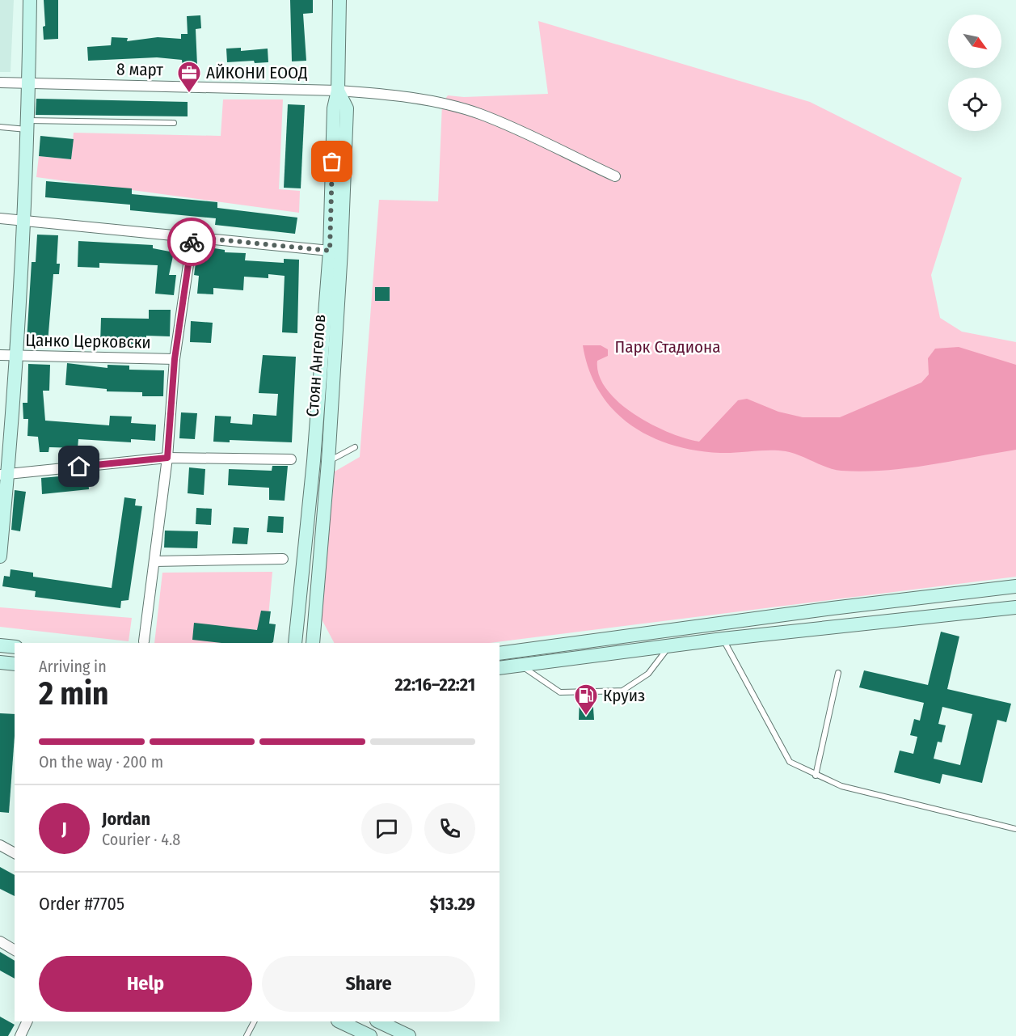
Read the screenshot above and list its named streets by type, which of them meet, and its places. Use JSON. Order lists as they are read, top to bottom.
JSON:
{
  "streets": {
    "main road": ["Стоян Ангелов"],
    "street": ["8 март", "Цанко Церковски"]
  },
  "crossings": [
    ["8 март", "Стоян Ангелов"]
  ],
  "parks": ["Парк Стадиона"],
  "places": {
    "office": ["АЙКОНИ ЕООД"],
    "fuel station": ["Круиз"]
  },
  "north": "bottom right",
  "page": {
    "heading": ["2 min", "Arriving in", "22:16–22:21"],
    "panel": [
      "Jordan",
      "Courier · 4.8",
      "Order #7705",
      "$13.29"
    ],
    "bar": "On the way · 200 m",
    "round": "J",
    "buttons": ["Help", "Share"]
  }
}
